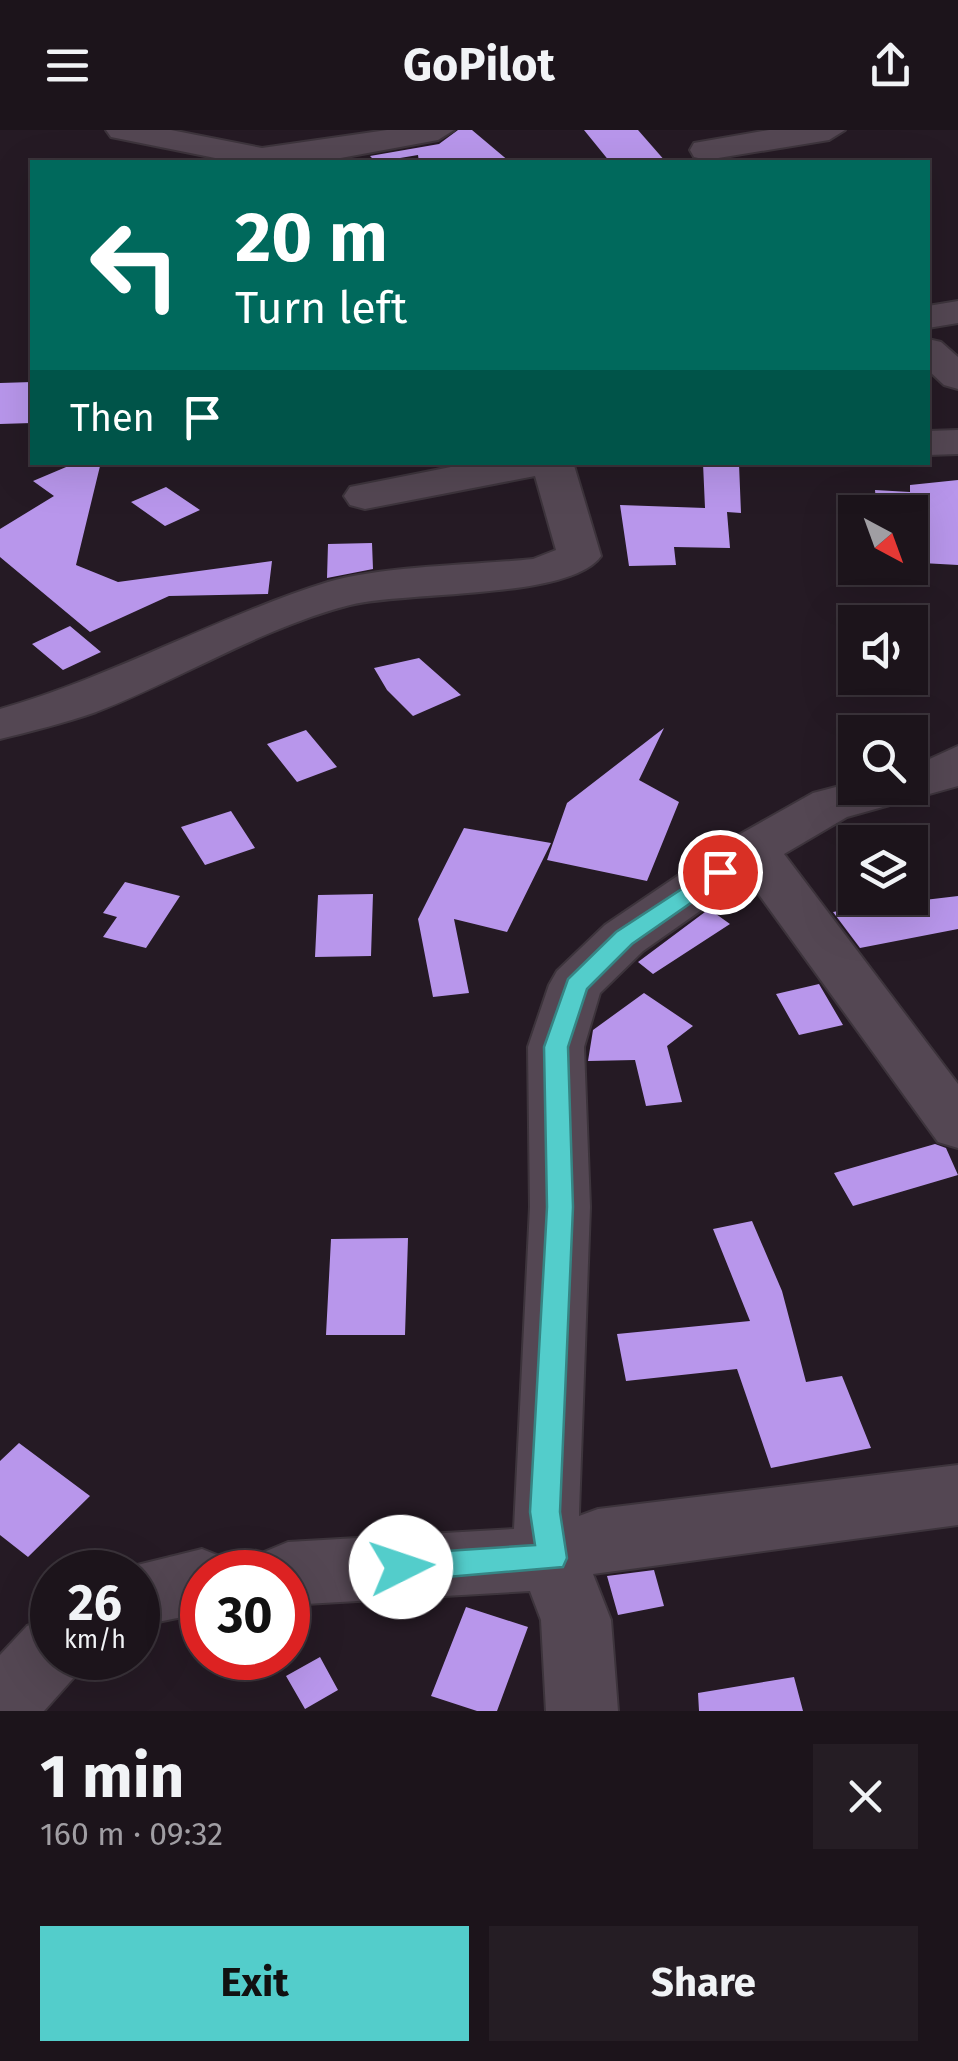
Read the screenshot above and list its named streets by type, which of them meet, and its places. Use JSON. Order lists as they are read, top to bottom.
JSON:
{
  "north": "bottom right",
  "page": {
    "header": "GoPilot",
    "turn": ["20 m", "Turn left"],
    "then": "Then",
    "speed": "26 km/h",
    "limit": "30",
    "heading": ["1 min", "160 m · 09:32"],
    "buttons": ["Exit", "Share"]
  }
}
